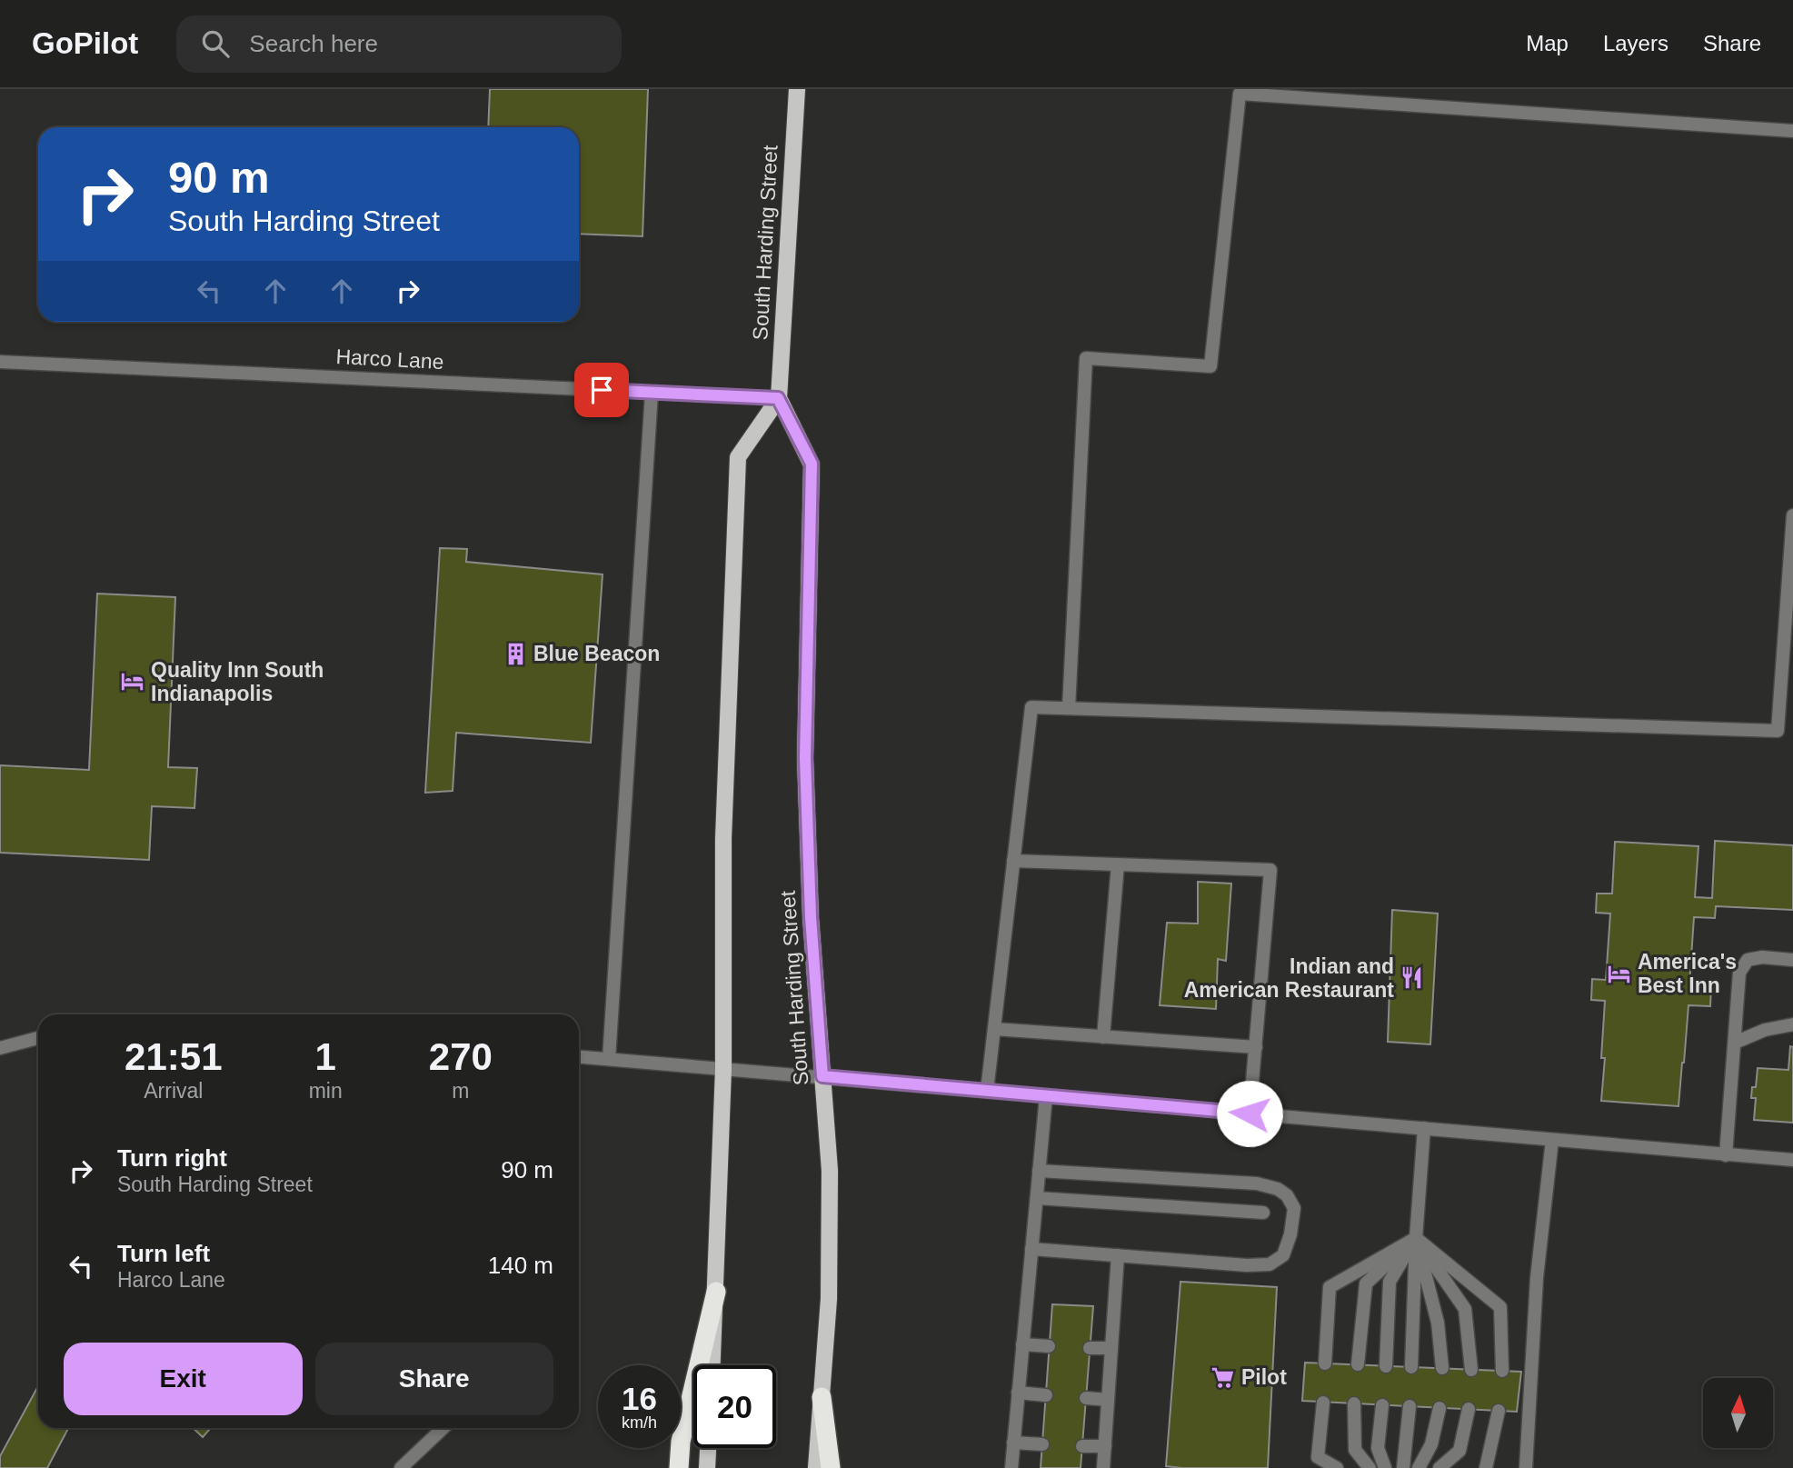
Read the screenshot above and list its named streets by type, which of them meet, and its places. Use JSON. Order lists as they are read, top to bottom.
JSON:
{
  "streets": {
    "main road": ["South Harding Street"],
    "street": ["Harco Lane"]
  },
  "crossings": [
    ["South Harding Street", "Harco Lane"]
  ],
  "places": {
    "building": ["Blue Beacon"],
    "hotel": ["Quality Inn South Indianapolis", "America's Best Inn"],
    "restaurant": ["Indian and American Restaurant"],
    "supermarket": ["Pilot"]
  },
  "north": "top",
  "page": {
    "header": "GoPilot",
    "search": "Search here",
    "nav": ["Map", "Layers", "Share"],
    "turn": ["90 m", "South Harding Street"],
    "eta": [
      "21:51",
      "Arrival",
      "1",
      "min",
      "270",
      "m"
    ],
    "list": [
      {
        "name": "Turn right",
        "note": "South Harding Street",
        "value": "90 m"
      },
      {
        "name": "Turn left",
        "note": "Harco Lane",
        "value": "140 m"
      }
    ],
    "buttons": ["Exit", "Share"],
    "speed": "16 km/h",
    "limit": "20"
  }
}
